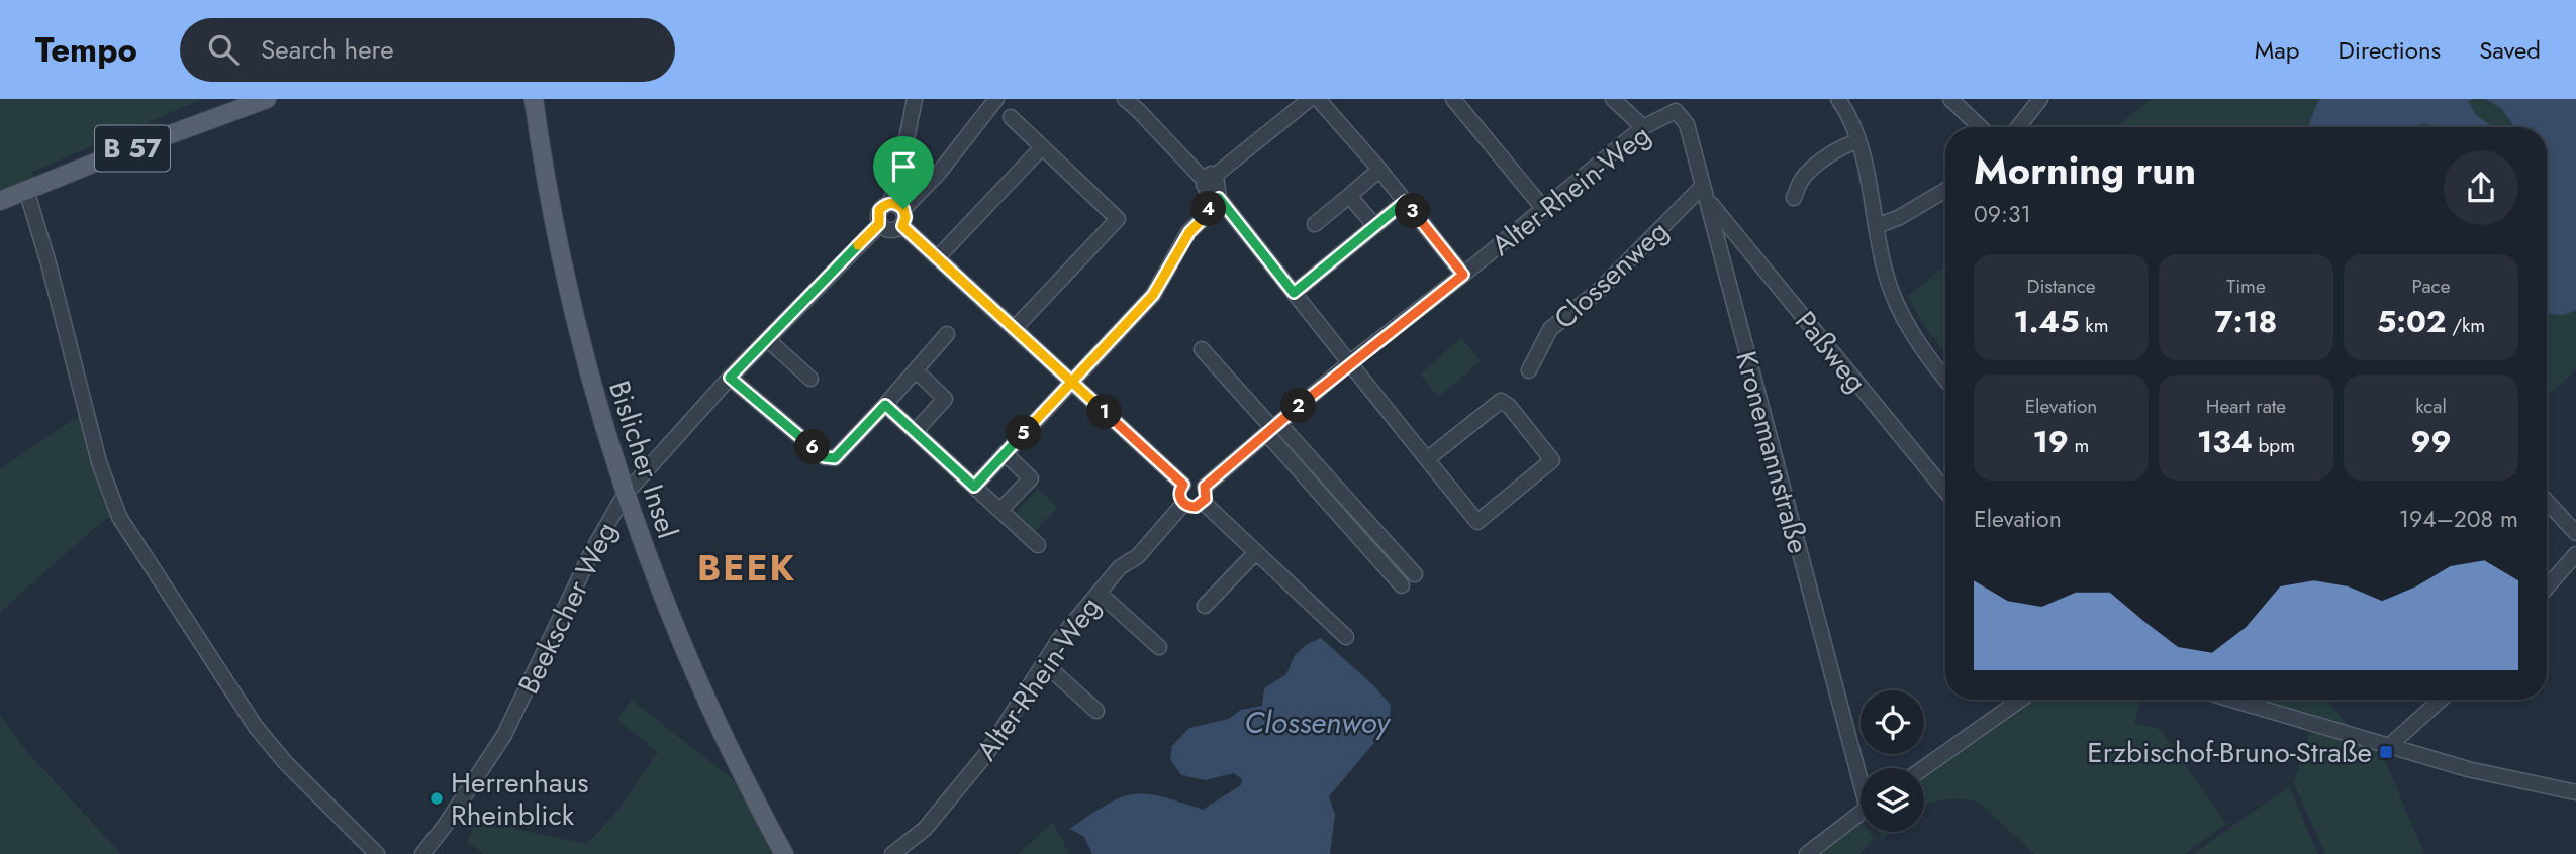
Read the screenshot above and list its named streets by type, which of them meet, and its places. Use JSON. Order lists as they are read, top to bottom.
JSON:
{
  "streets": {
    "main road": ["B 57", "Bislicher Insel"],
    "street": [
      "Alter-Rhein-Weg",
      "Clossenweg",
      "Paßweg",
      "Kronemannstraße",
      "Beekscher Weg"
    ]
  },
  "crossings": [
    ["Alter-Rhein-Weg", "Kronemannstraße"],
    ["Clossenweg", "Paßweg"],
    ["Clossenweg", "Kronemannstraße"],
    ["Paßweg", "Kronemannstraße"],
    ["Bislicher Insel", "Beekscher Weg"]
  ],
  "districts": ["BEEK"],
  "water": ["Clossenwoy"],
  "places": {
    "transit": ["Erzbischof-Bruno-Straße"],
    "other": ["Herrenhaus Rheinblick"]
  },
  "page": {
    "header": "Tempo",
    "search": "Search here",
    "nav": ["Map", "Directions", "Saved"],
    "heading": ["Morning run", "09:31"],
    "pins": [
      "4",
      "3",
      "2",
      "1",
      "5",
      "6"
    ],
    "stats": [
      ["Distance", "1.45 km"],
      ["Time", "7:18"],
      ["Pace", "5:02 /km"],
      ["Elevation", "19 m"],
      ["Heart rate", "134 bpm"],
      ["kcal", "99"]
    ],
    "chart": ["Elevation", "194–208 m"]
  }
}
